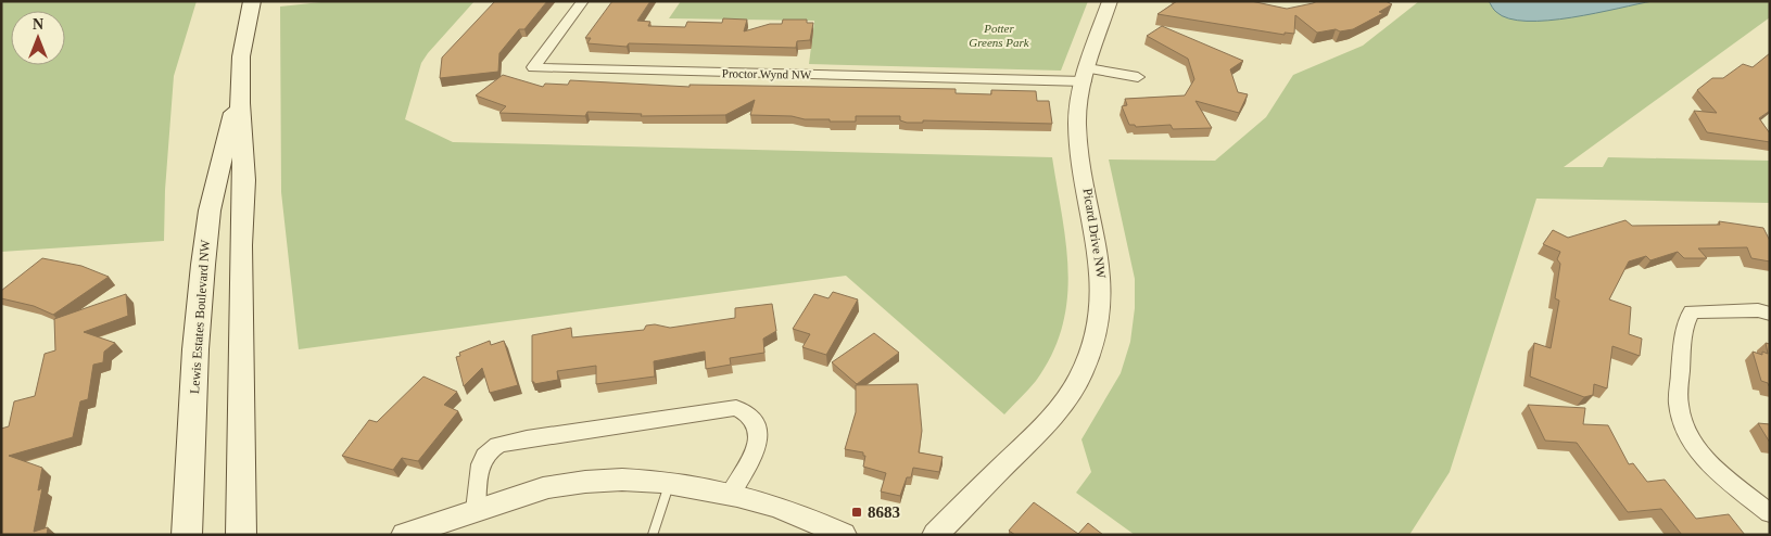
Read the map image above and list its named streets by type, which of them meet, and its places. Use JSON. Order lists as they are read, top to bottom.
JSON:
{
  "streets": {
    "main road": ["Lewis Estates Boulevard NW"],
    "street": ["Proctor Wynd NW", "Picard Drive NW"]
  },
  "crossings": [
    ["Proctor Wynd NW", "Picard Drive NW"]
  ],
  "parks": ["Potter Greens Park"],
  "places": {
    "transit": ["8683"]
  },
  "north": "top"
}
